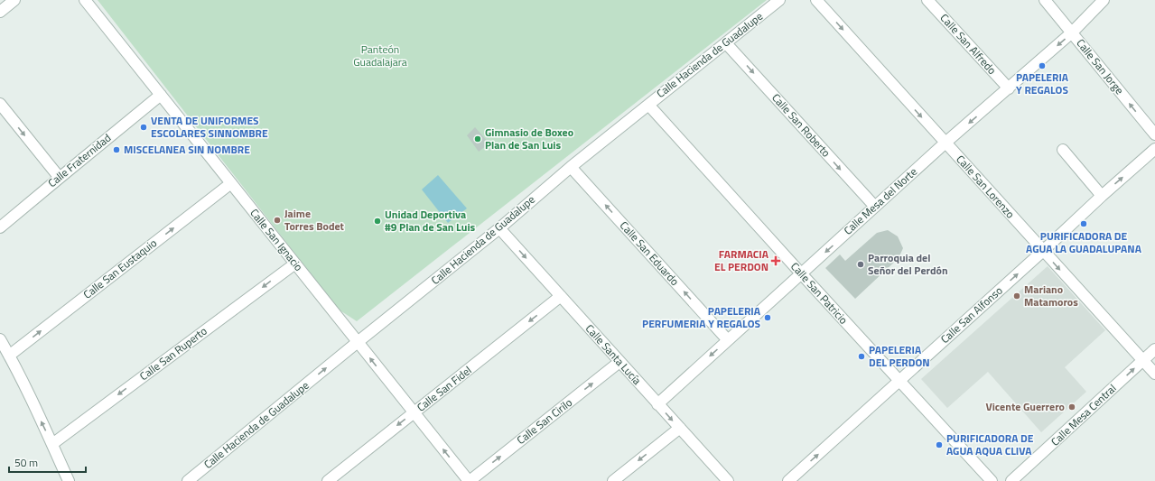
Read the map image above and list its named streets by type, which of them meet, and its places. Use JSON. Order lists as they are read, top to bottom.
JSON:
{
  "streets": {
    "street": [
      "Calle San Alfredo",
      "Calle Hacienda de Guadalupe",
      "Calle San Jorge",
      "Calle San Roberto",
      "Calle Fraternidad",
      "Calle San Lorenzo",
      "Calle Mesa del Norte",
      "Calle San Ignacio",
      "Calle San Eduardo",
      "Calle San Eustaquio",
      "Calle San Patricio",
      "Calle San Alfonso",
      "Calle San Ruperto",
      "Calle Santa Lucía",
      "Calle San Fidel",
      "Calle Mesa Central",
      "Calle San Cirilo"
    ]
  },
  "crossings": [
    ["Calle San Alfredo", "Calle Mesa del Norte"],
    ["Calle Hacienda de Guadalupe", "Calle San Roberto"],
    ["Calle Hacienda de Guadalupe", "Calle San Ignacio"],
    ["Calle Hacienda de Guadalupe", "Calle San Eduardo"],
    ["Calle Hacienda de Guadalupe", "Calle San Patricio"],
    ["Calle Hacienda de Guadalupe", "Calle Santa Lucía"],
    ["Calle San Jorge", "Calle Mesa del Norte"],
    ["Calle San Roberto", "Calle Mesa del Norte"],
    ["Calle Fraternidad", "Calle San Ignacio"],
    ["Calle San Lorenzo", "Calle Mesa del Norte"],
    ["Calle San Lorenzo", "Calle San Alfonso"],
    ["Calle San Lorenzo", "Calle Mesa Central"],
    ["Calle Mesa del Norte", "Calle San Eduardo"],
    ["Calle Mesa del Norte", "Calle San Patricio"],
    ["Calle Mesa del Norte", "Calle Santa Lucía"],
    ["Calle San Ignacio", "Calle San Eustaquio"],
    ["Calle San Ignacio", "Calle San Ruperto"],
    ["Calle San Ignacio", "Calle San Fidel"],
    ["Calle San Ignacio", "Calle San Cirilo"],
    ["Calle San Patricio", "Calle San Alfonso"],
    ["Calle Santa Lucía", "Calle San Fidel"],
    ["Calle Santa Lucía", "Calle San Cirilo"]
  ],
  "one_way": [
    "Calle San Roberto",
    "Calle San Lorenzo",
    "Calle Mesa del Norte",
    "Calle San Eduardo",
    "Calle San Eustaquio",
    "Calle San Alfonso",
    "Calle San Ruperto",
    "Calle Santa Lucía",
    "Calle San Fidel",
    "Calle Mesa Central"
  ],
  "parks": ["Panteón Guadalajara"],
  "places": {
    "other": [
      "PAPELERIA Y REGALOS",
      "VENTA DE UNIFORMES ESCOLARES SINNOMBRE",
      "Gimnasio de Boxeo Plan de San Luis",
      "MISCELANEA SIN NOMBRE",
      "Jaime Torres Bodet",
      "Unidad Deportiva #9 Plan de San Luis",
      "PURIFICADORA DE AGUA LA GUADALUPANA",
      "Parroquia del Señor del Perdón",
      "Mariano Matamoros",
      "PAPELERIA PERFUMERIA Y REGALOS",
      "PAPELERIA DEL PERDON",
      "Vicente Guerrero",
      "PURIFICADORA DE AGUA AQUA CLIVA"
    ],
    "health": ["FARMACIA EL PERDON"]
  },
  "scale_bar": "50 m"
}
